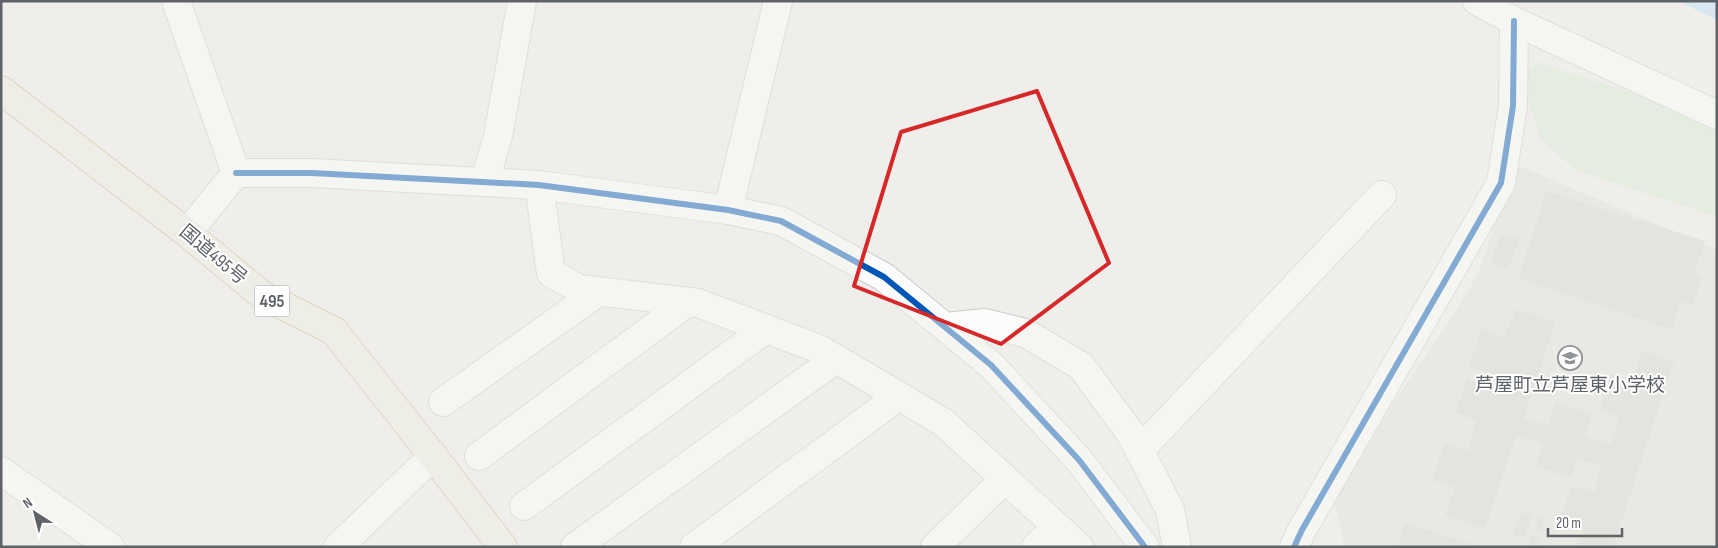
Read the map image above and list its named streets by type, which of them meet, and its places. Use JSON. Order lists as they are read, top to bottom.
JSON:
{
  "streets": {
    "highway": ["国道495号", "495"]
  },
  "places": {
    "school or university": ["芦屋町立芦屋東小学校"]
  },
  "scale_bar": "20 m",
  "north": "top left"
}
